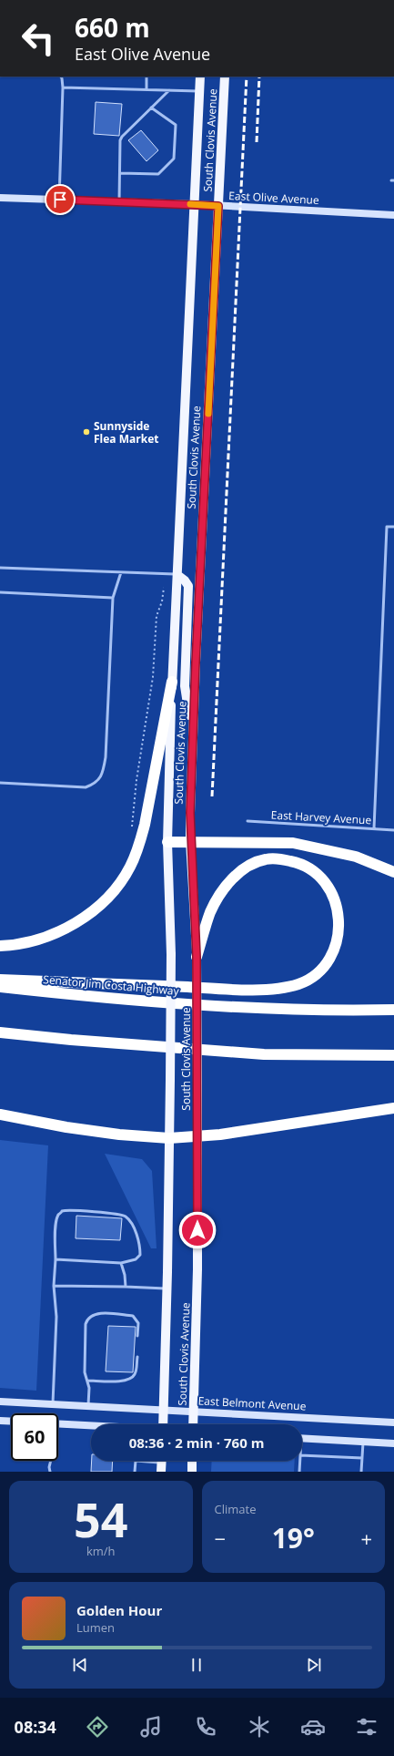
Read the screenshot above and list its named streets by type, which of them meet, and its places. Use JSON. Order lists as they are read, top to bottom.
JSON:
{
  "streets": {
    "highway": ["Senator Jim Costa Highway"],
    "main road": ["South Clovis Avenue", "East Olive Avenue", "East Belmont Avenue"],
    "lane": ["East Harvey Avenue"]
  },
  "crossings": [
    ["South Clovis Avenue", "East Olive Avenue"],
    ["South Clovis Avenue", "East Belmont Avenue"]
  ],
  "places": ["Sunnyside Flea Market"],
  "page": {
    "turn": ["660 m", "East Olive Avenue"],
    "limit": "60",
    "trip": "08:36 · 2 min · 760 m",
    "tile": [
      ["54", "km/h"],
      "Climate"
    ],
    "heat": ["−", "19°", "+"],
    "song": ["Golden Hour", "Lumen"],
    "tabs": "08:34"
  }
}
